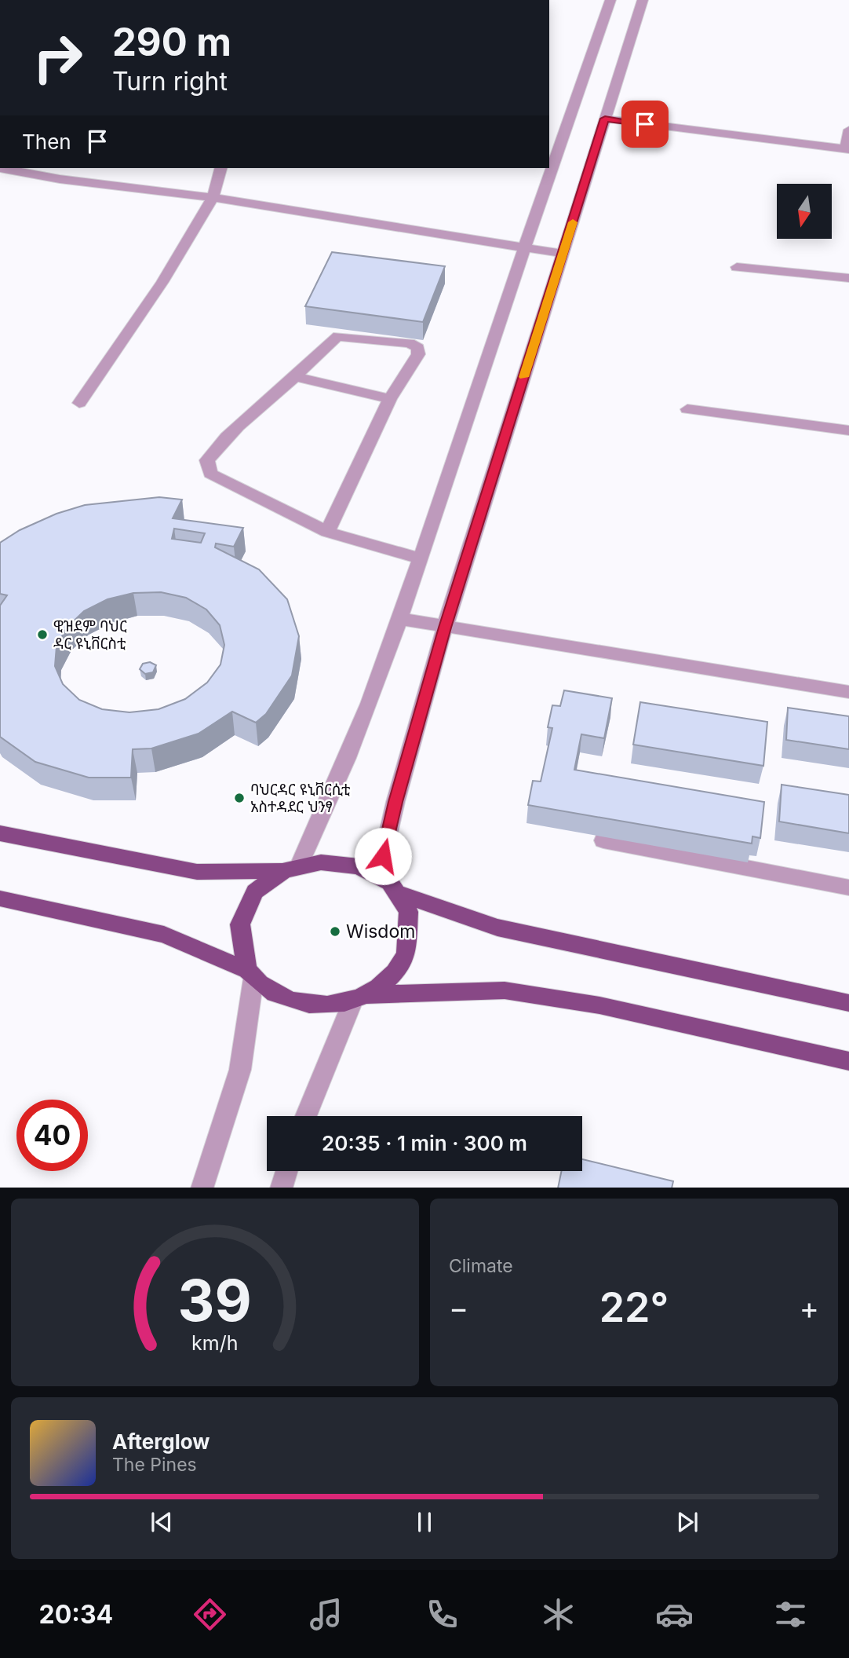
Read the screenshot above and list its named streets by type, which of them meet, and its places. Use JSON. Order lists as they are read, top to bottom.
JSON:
{
  "places": ["ዊዝደም ባህር ዳር ዩኒቨርስቲ", "ባህርዳር ዩኒቨርሲቲ አስተዳደር ህንፃ", "Wisdom"],
  "north": "bottom",
  "page": {
    "turn": ["290 m", "Turn right"],
    "then": "Then",
    "limit": "40",
    "trip": "20:35 · 1 min · 300 m",
    "tile": "Climate",
    "heat": ["−", "22°", "+"],
    "song": ["Afterglow", "The Pines"],
    "tabs": "20:34",
    "gauge": ["39", "km/h"]
  }
}
